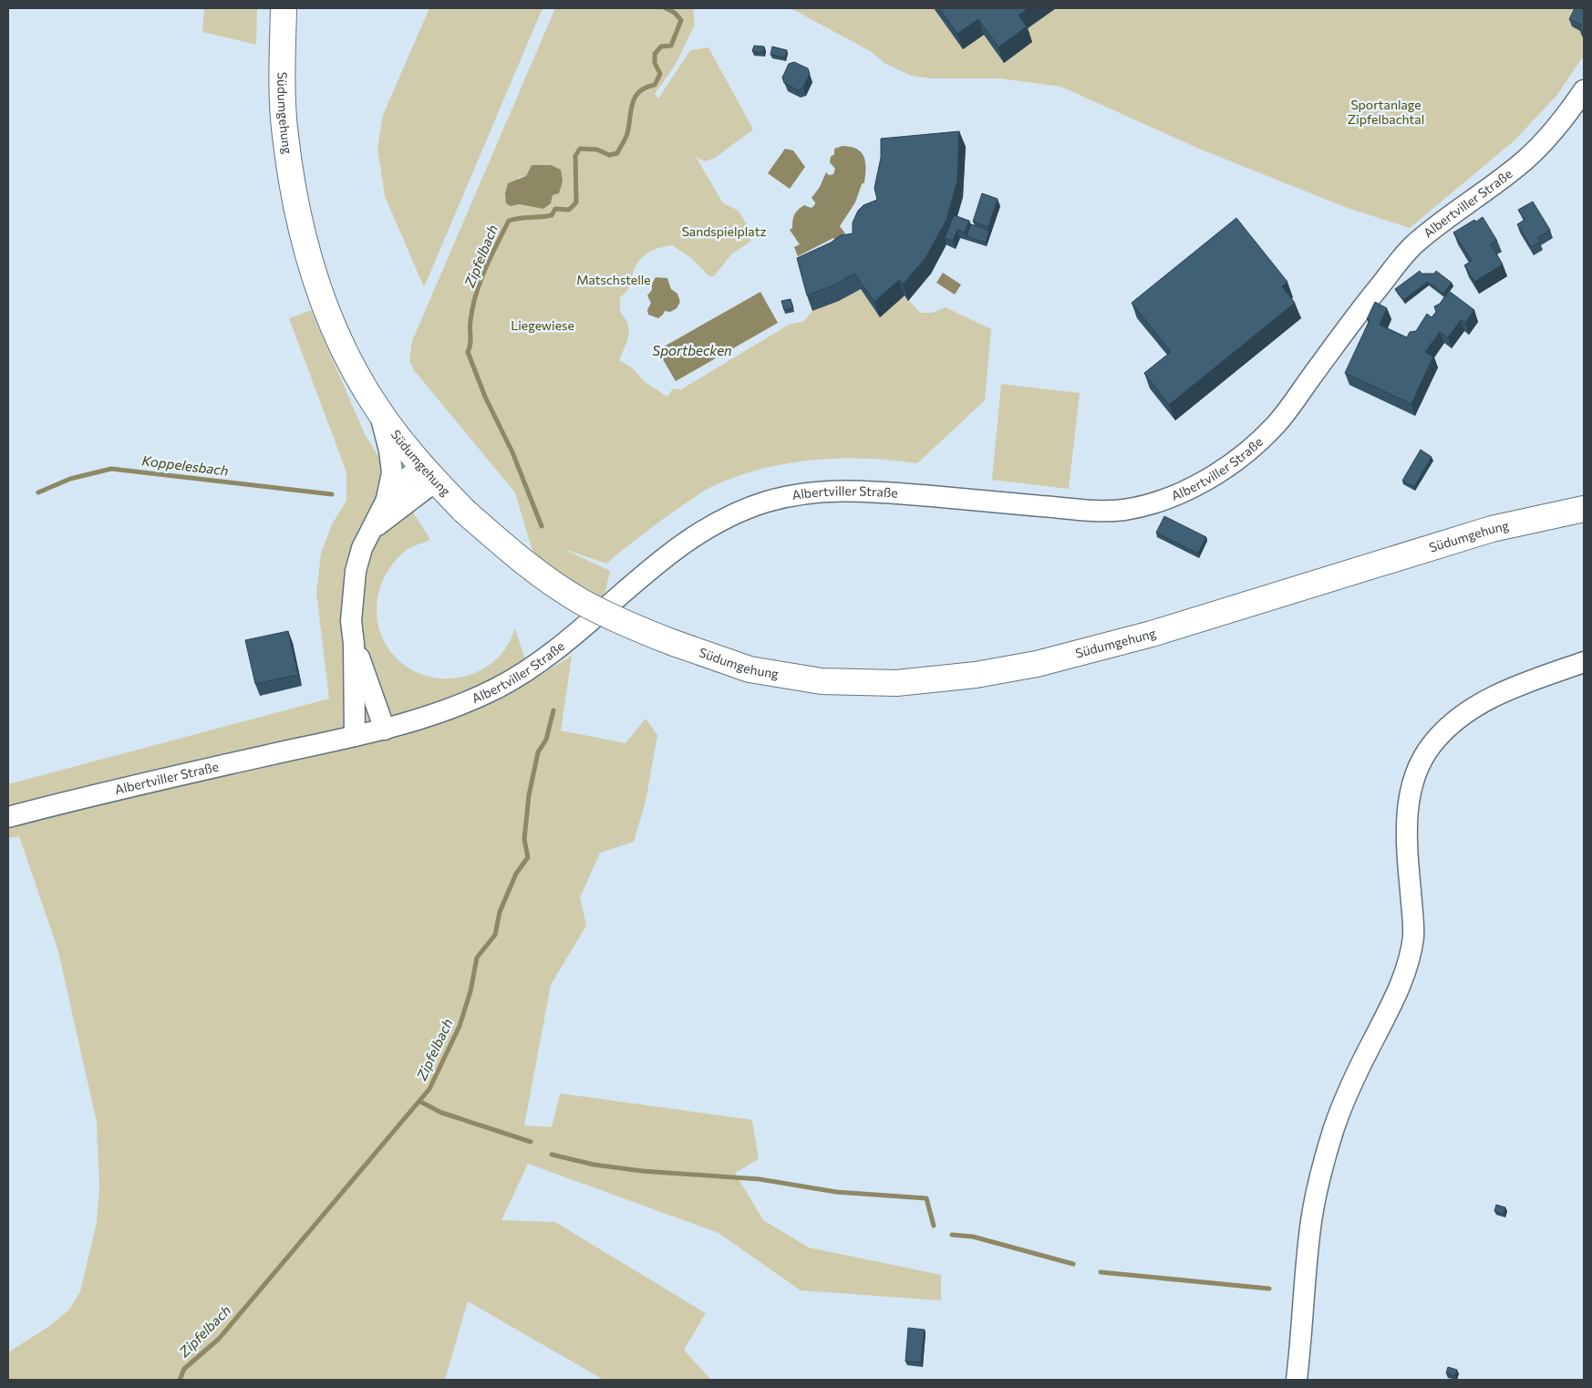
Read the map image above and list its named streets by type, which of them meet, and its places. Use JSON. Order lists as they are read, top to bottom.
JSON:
{
  "streets": {
    "main road": ["Südumgehung"],
    "street": ["Albertviller Straße"]
  },
  "water": ["Zipfelbach", "Sportbecken", "Koppelesbach"],
  "parks": [
    "Sportanlage Zipfelbachtal",
    "Sandspielplatz",
    "Matschstelle",
    "Liegewiese"
  ]
}
